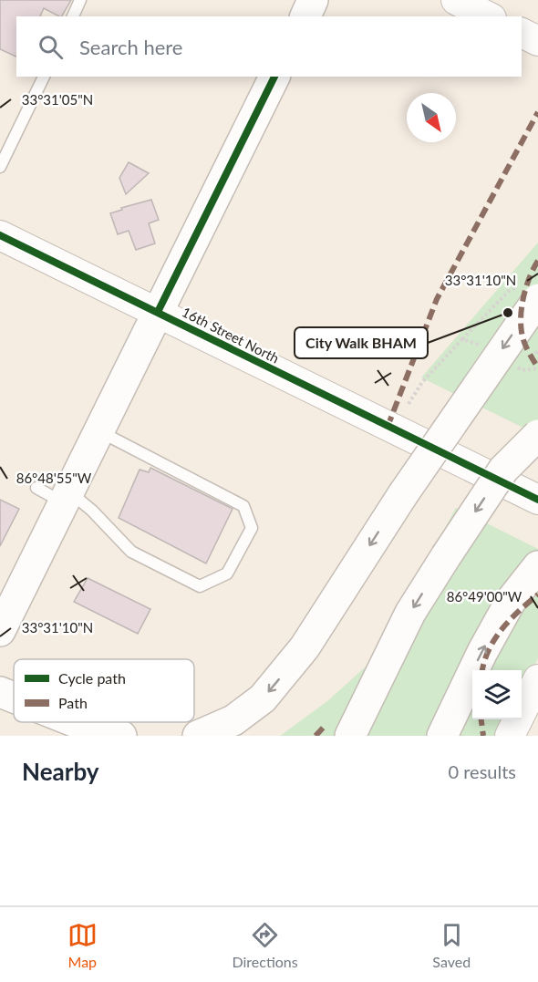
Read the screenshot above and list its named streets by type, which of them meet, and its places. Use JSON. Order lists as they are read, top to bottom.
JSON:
{
  "streets": {
    "street": ["16th Street North"]
  },
  "places": ["City Walk BHAM"],
  "legend": ["Cycle path", "Path"],
  "north": "bottom right",
  "page": {
    "search": "Search here",
    "heading": ["Nearby", "0 results"],
    "nav": ["Map", "Directions", "Saved"]
  },
  "coordinates": [
    "33°31'05\"N",
    "33°31'10\"N",
    "86°48'55\"W",
    "86°49'00\"W"
  ]
}
